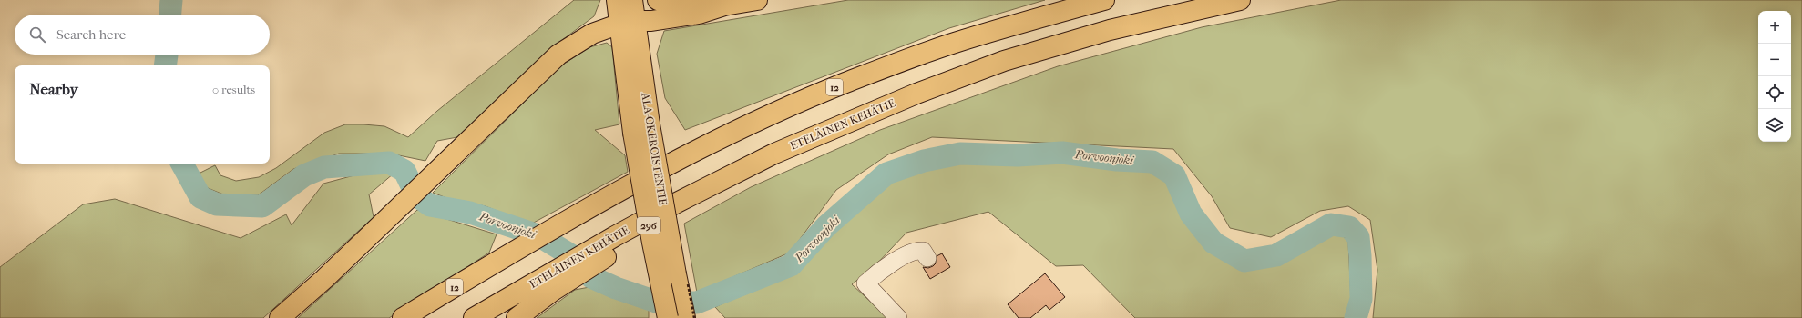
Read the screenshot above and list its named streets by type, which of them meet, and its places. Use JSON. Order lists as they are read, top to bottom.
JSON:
{
  "streets": {
    "main road": [
      "12",
      "ETELÄINEN KEHÄTIE",
      "ALA-OKEROISTENTIE",
      "296"
    ]
  },
  "water": ["Porvoonjoki"],
  "page": {
    "map_buttons": ["+", "−"],
    "search": "Search here",
    "heading": ["Nearby", "0 results"]
  }
}
